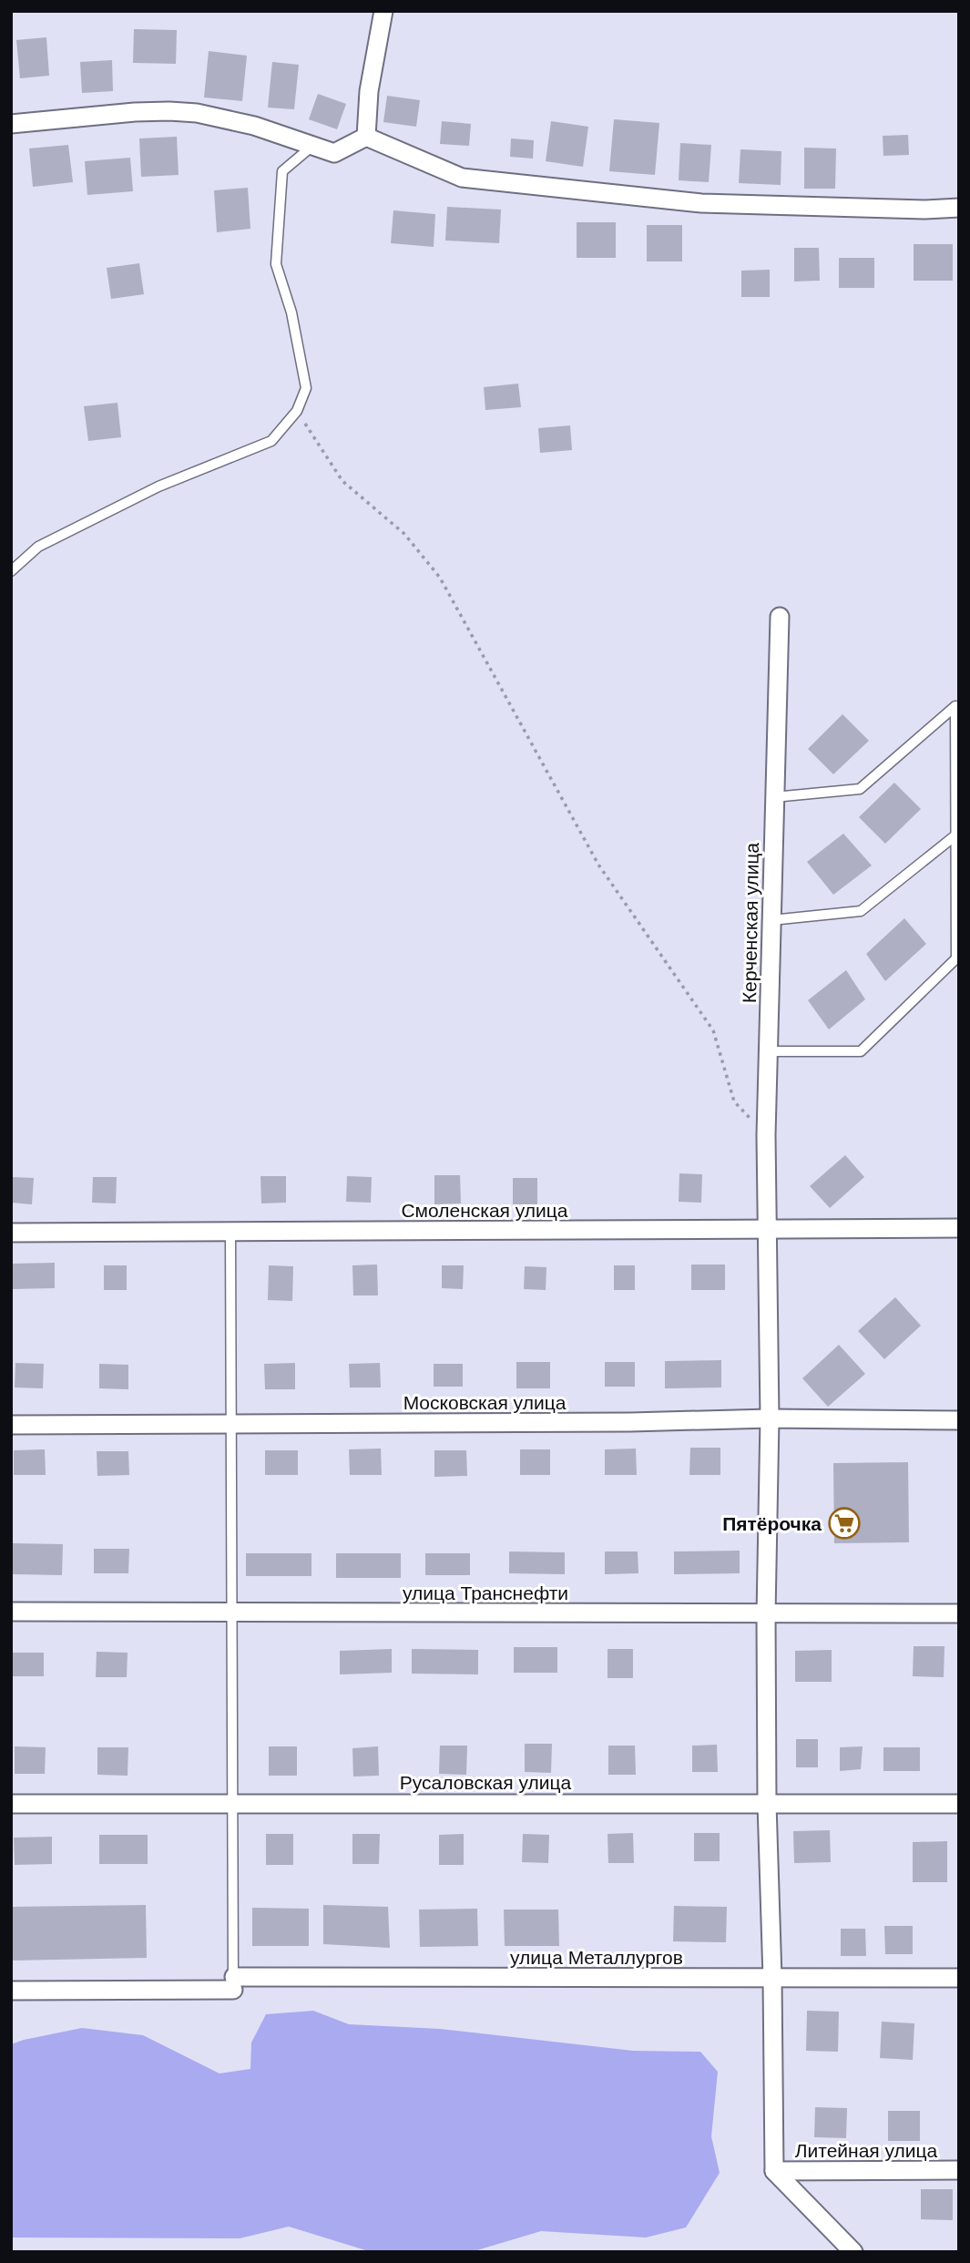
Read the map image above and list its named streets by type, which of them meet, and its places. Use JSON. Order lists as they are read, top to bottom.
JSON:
{
  "streets": {
    "street": [
      "Керченская улица",
      "Смоленская улица",
      "Московская улица",
      "улица Транснефти",
      "Русаловская улица",
      "улица Металлургов",
      "Литейная улица"
    ]
  },
  "crossings": [
    ["Керченская улица", "Смоленская улица"],
    ["Керченская улица", "Московская улица"],
    ["Керченская улица", "улица Транснефти"],
    ["Керченская улица", "Русаловская улица"],
    ["Керченская улица", "улица Металлургов"],
    ["Керченская улица", "Литейная улица"]
  ],
  "places": {
    "supermarket": ["Пятёрочка"]
  }
}
